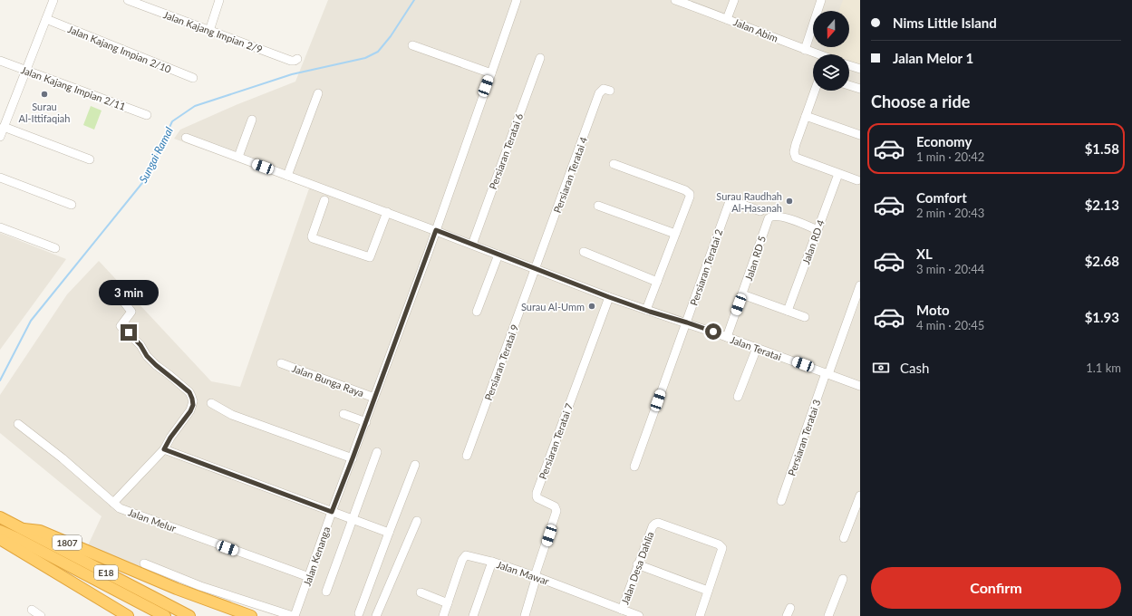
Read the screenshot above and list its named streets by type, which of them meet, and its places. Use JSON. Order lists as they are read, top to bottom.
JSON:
{
  "streets": {
    "highway": ["1807", "E18"],
    "street": [
      "Jalan Abim",
      "Jalan Kajang Impian 2/9",
      "Jalan Kajang Impian 2/10",
      "Jalan Kajang Impian 2/11",
      "Persiaran Teratai 6",
      "Persiaran Teratai 4",
      "Jalan RD 4",
      "Jalan RD 5",
      "Persiaran Teratai 2",
      "Jalan Teratai",
      "Persiaran Teratai 9",
      "Jalan Bunga Raya",
      "Persiaran Teratai 3",
      "Persiaran Teratai 7",
      "Jalan Melur",
      "Jalan Kenanga",
      "Jalan Desa Dahlia",
      "Jalan Mawar"
    ]
  },
  "crossings": [
    ["Persiaran Teratai 6", "Jalan Teratai"],
    ["Persiaran Teratai 4", "Jalan Teratai"],
    ["Persiaran Teratai 4", "Persiaran Teratai 9"],
    ["Jalan RD 4", "Jalan RD 5"],
    ["Jalan RD 5", "Jalan Teratai"],
    ["Persiaran Teratai 2", "Jalan Teratai"],
    ["Jalan Teratai", "Persiaran Teratai 9"],
    ["Jalan Teratai", "Persiaran Teratai 3"],
    ["Jalan Teratai", "Persiaran Teratai 7"],
    ["Jalan Teratai", "Jalan Kenanga"],
    ["Jalan Bunga Raya", "Jalan Kenanga"],
    ["Persiaran Teratai 7", "Jalan Mawar"],
    ["Jalan Melur", "Jalan Kenanga"],
    ["1807", "E18"],
    ["Jalan Desa Dahlia", "Jalan Mawar"]
  ],
  "water": ["Sungai Ramal"],
  "places": ["Surau Al-Ittifaqiah", "Surau Raudhah Al-Hasanah", "Surau Al-Umm"],
  "north": "bottom",
  "page": {
    "banner": ["Nims Little Island", "Jalan Melor 1"],
    "heading": "Choose a ride",
    "list": [
      {
        "name": "Economy",
        "note": "1 min · 20:42",
        "value": "$1.58"
      },
      {
        "name": "Comfort",
        "note": "2 min · 20:43",
        "value": "$2.13"
      },
      {
        "name": "XL",
        "note": "3 min · 20:44",
        "value": "$2.68"
      },
      {
        "name": "Moto",
        "note": "4 min · 20:45",
        "value": "$1.93"
      }
    ],
    "bubble": "3 min",
    "pay": ["Cash", "1.1 km"],
    "buttons": "Confirm"
  }
}
